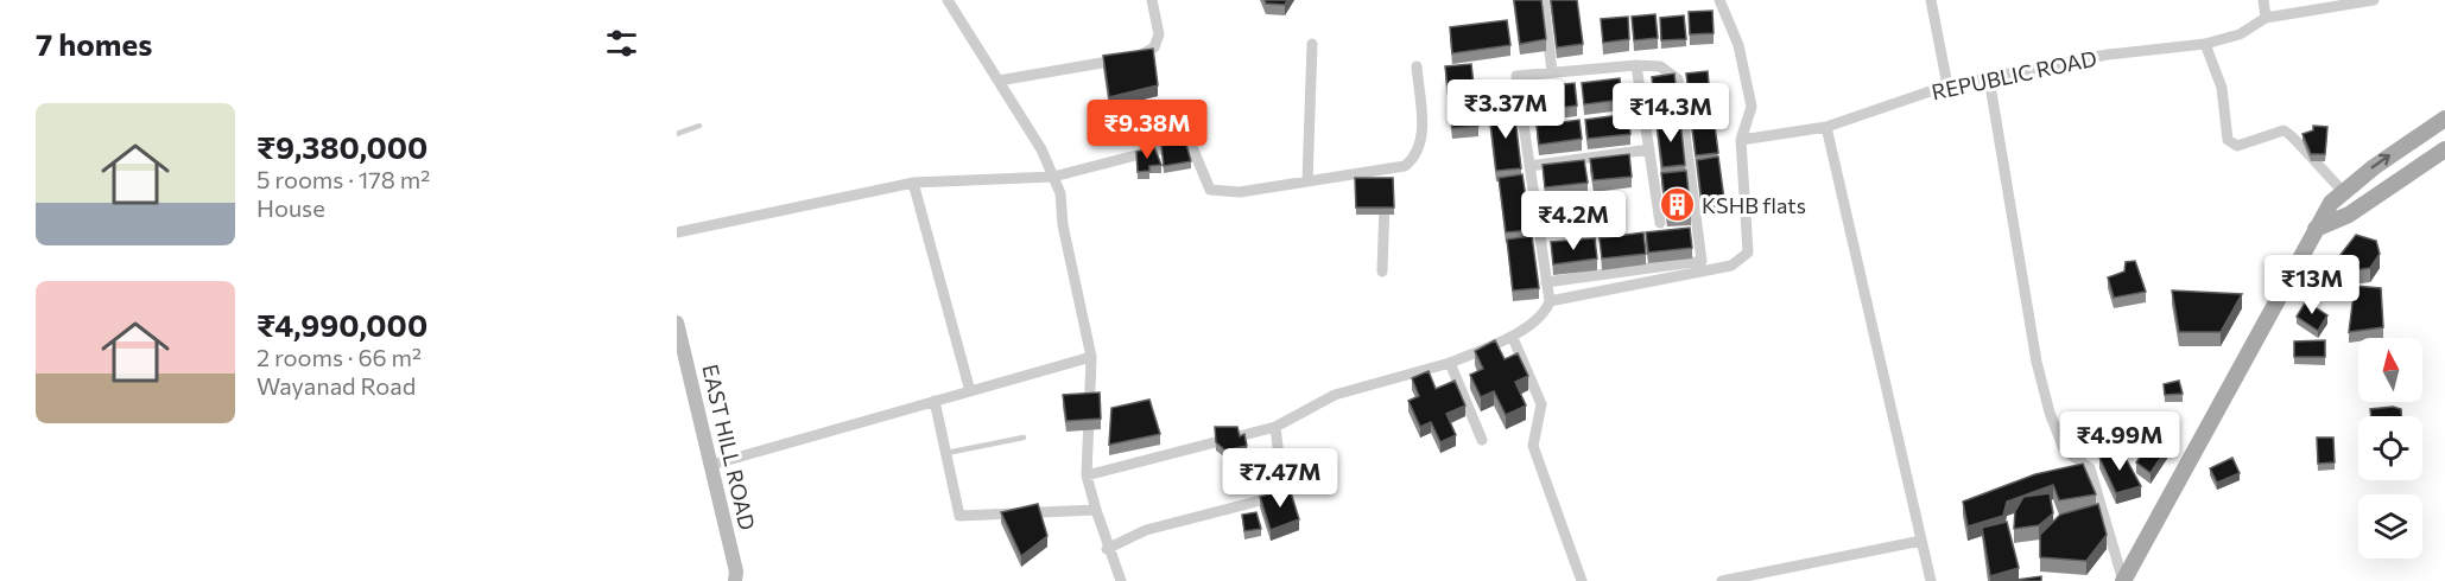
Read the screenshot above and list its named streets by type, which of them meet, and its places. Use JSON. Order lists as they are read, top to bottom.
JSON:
{
  "streets": {
    "street": ["REPUBLIC ROAD", "EAST HILL ROAD"]
  },
  "places": {
    "building": ["KSHB flats"]
  },
  "north": "top",
  "page": {
    "heading": "7 homes",
    "price": [
      "₹3.37M",
      "₹14.3M",
      "₹9.38M",
      "₹4.2M",
      "₹13M",
      "₹4.99M",
      "₹7.47M"
    ],
    "list": [
      {
        "name": "₹9,380,000",
        "note": "5 rooms · 178 m² · House"
      },
      {
        "name": "₹4,990,000",
        "note": "2 rooms · 66 m² · Wayanad Road"
      }
    ]
  }
}
